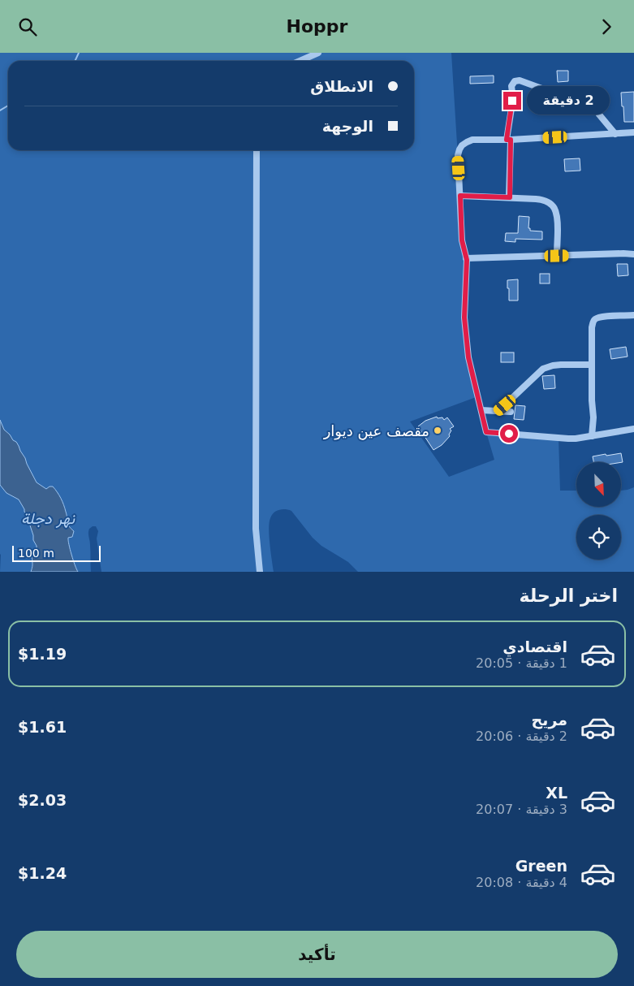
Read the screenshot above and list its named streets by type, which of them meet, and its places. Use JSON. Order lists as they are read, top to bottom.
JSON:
{
  "water": ["نهر دجلة"],
  "places": ["مقصف عين ديوار"],
  "scale_bar": "100 m",
  "north": "bottom right",
  "page": {
    "header": "Hoppr",
    "banner": ["الانطلاق", "الوجهة"],
    "bubble": "2 دقيقة",
    "scale": "100 m",
    "heading": "اختر الرحلة",
    "list": [
      {
        "name": "اقتصادي",
        "note": "1 دقيقة · 20:05",
        "value": "$1.19"
      },
      {
        "name": "مريح",
        "note": "2 دقيقة · 20:06",
        "value": "$1.61"
      },
      {
        "name": "XL",
        "note": "3 دقيقة · 20:07",
        "value": "$2.03"
      },
      {
        "name": "Green",
        "note": "4 دقيقة · 20:08",
        "value": "$1.24"
      }
    ],
    "buttons": "تأكيد"
  }
}
